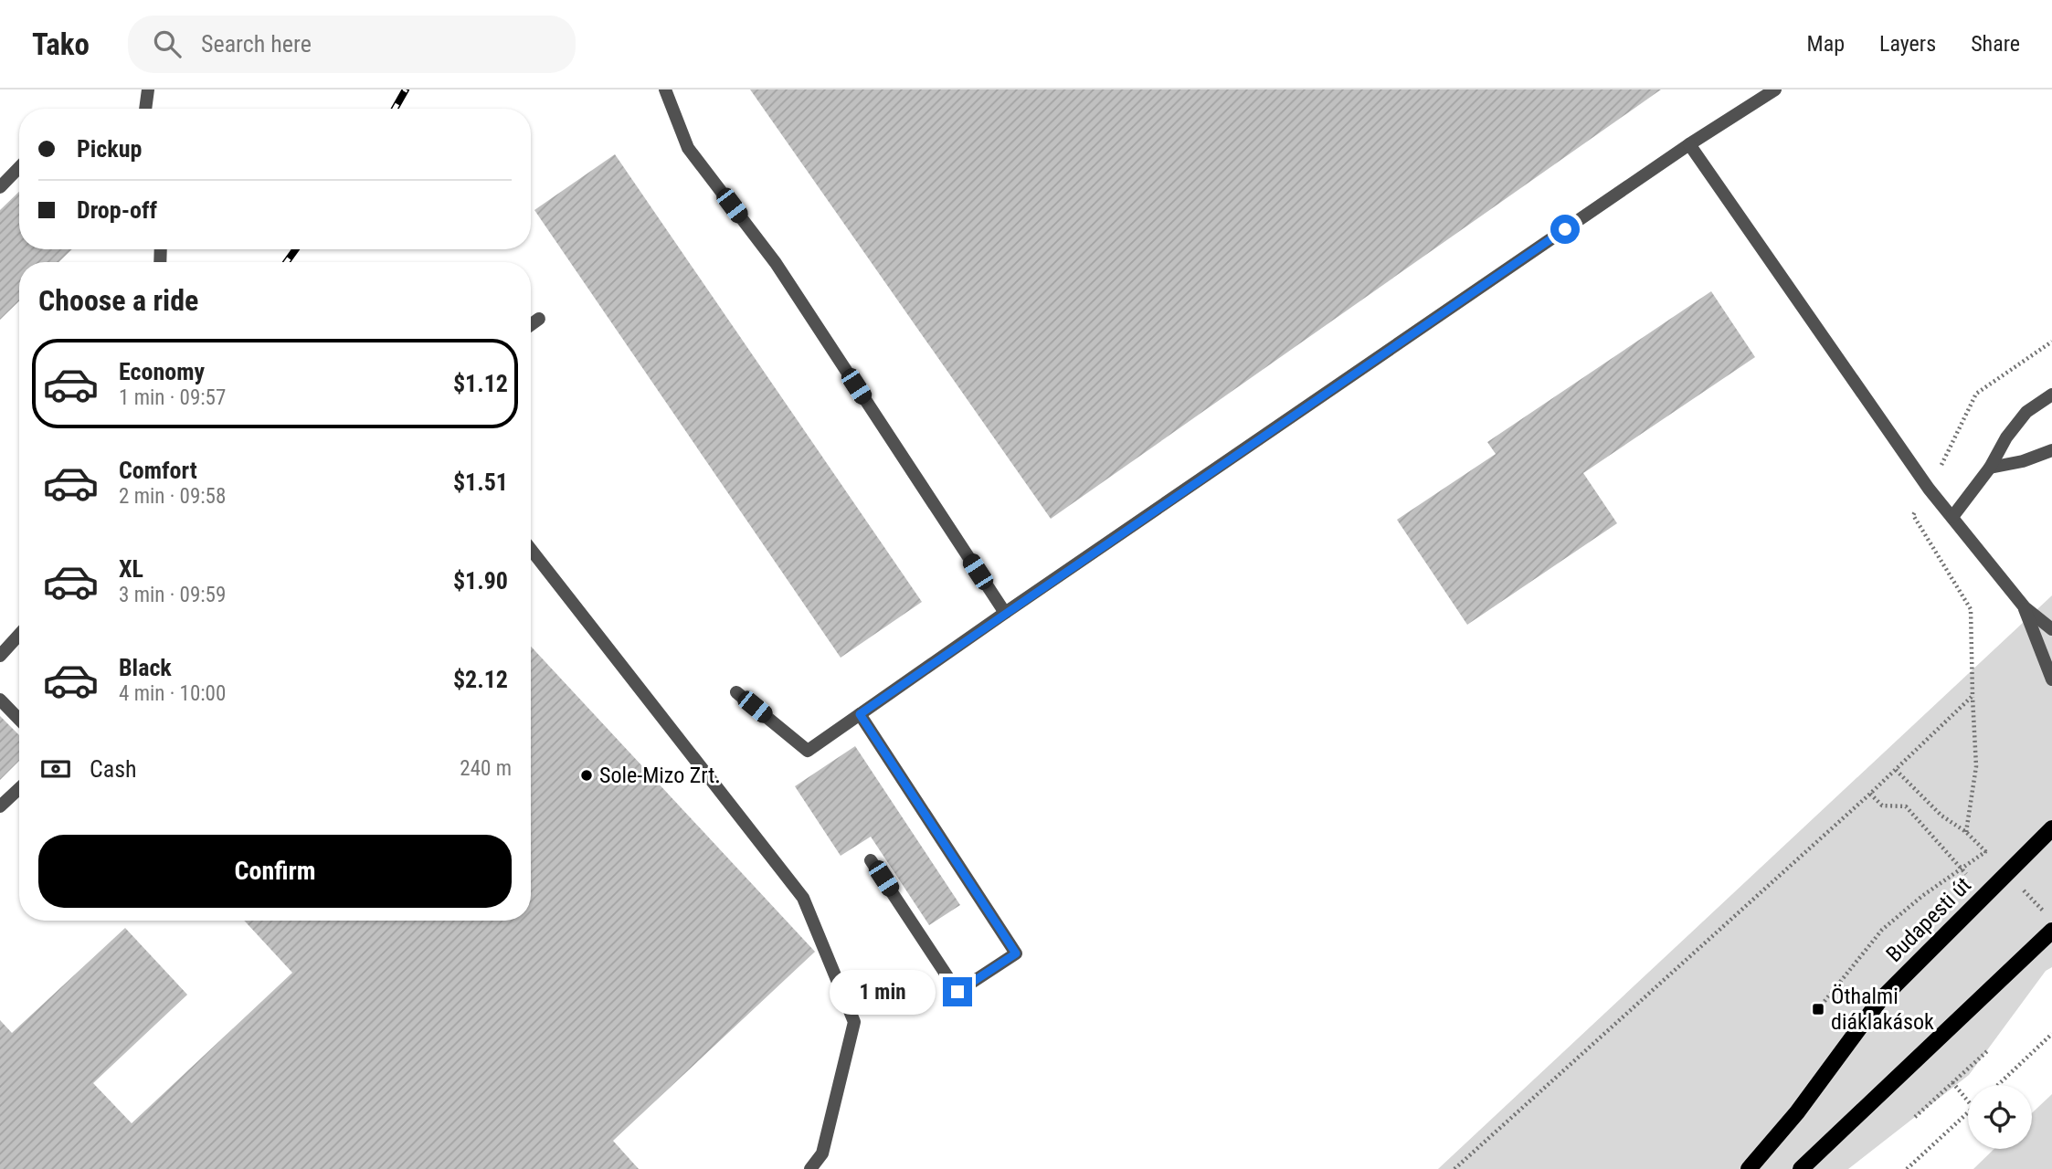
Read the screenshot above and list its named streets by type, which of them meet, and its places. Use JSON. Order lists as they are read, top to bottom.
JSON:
{
  "streets": {
    "main road": ["Budapesti út"]
  },
  "places": {
    "other": ["Sole-Mizo Zrt."],
    "transit": ["Öthalmi diáklakások"]
  },
  "page": {
    "header": "Tako",
    "search": "Search here",
    "nav": ["Map", "Layers", "Share"],
    "banner": ["Pickup", "Drop-off"],
    "heading": "Choose a ride",
    "list": [
      {
        "name": "Economy",
        "note": "1 min · 09:57",
        "value": "$1.12"
      },
      {
        "name": "Comfort",
        "note": "2 min · 09:58",
        "value": "$1.51"
      },
      {
        "name": "XL",
        "note": "3 min · 09:59",
        "value": "$1.90"
      },
      {
        "name": "Black",
        "note": "4 min · 10:00",
        "value": "$2.12"
      }
    ],
    "pay": ["Cash", "240 m"],
    "buttons": "Confirm",
    "bubble": "1 min"
  }
}
